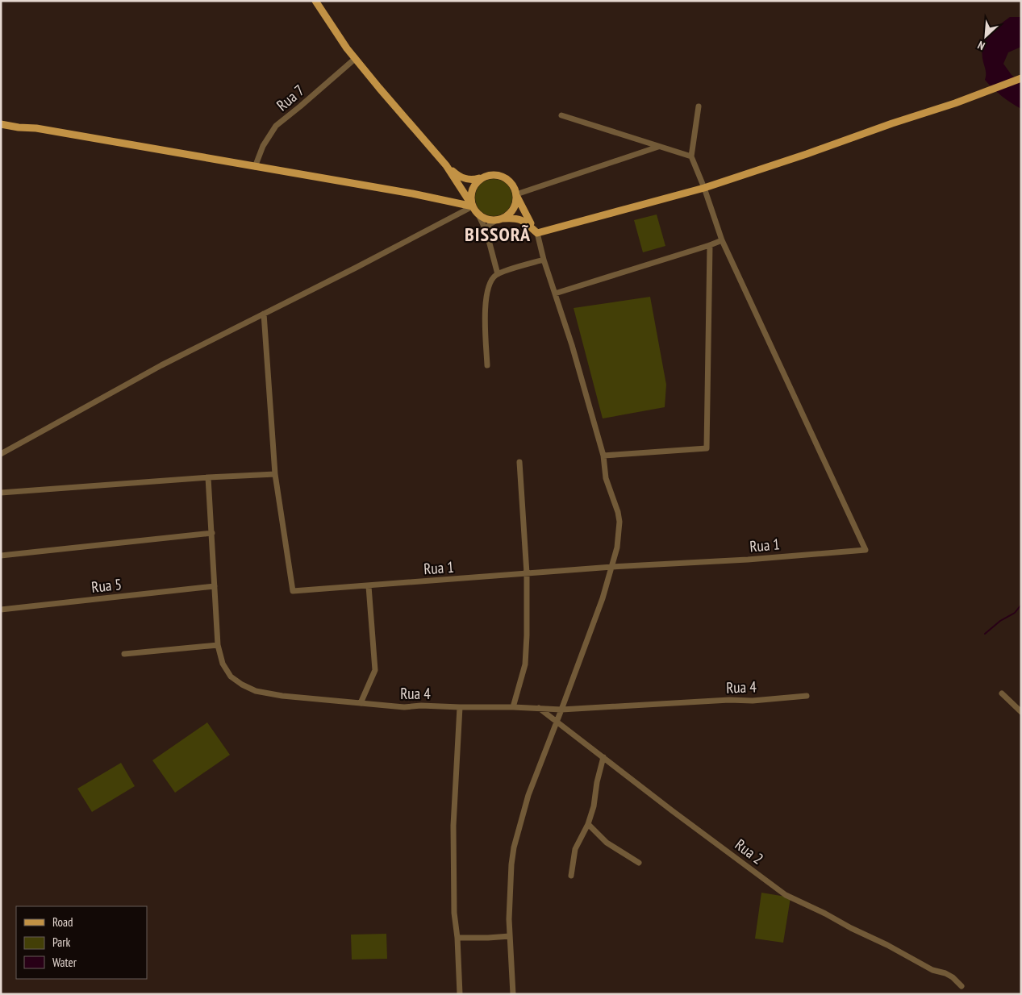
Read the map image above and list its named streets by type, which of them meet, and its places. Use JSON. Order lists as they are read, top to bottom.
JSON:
{
  "streets": {
    "street": [
      "Rua 7",
      "Rua 1",
      "Rua 5",
      "Rua 4",
      "Rua 2"
    ]
  },
  "crossings": [
    ["Rua 5", "Rua 4"],
    ["Rua 4", "Rua 2"]
  ],
  "districts": ["BISSORÃ"],
  "legend": ["Road", "Park", "Water"],
  "north": "bottom left"
}
